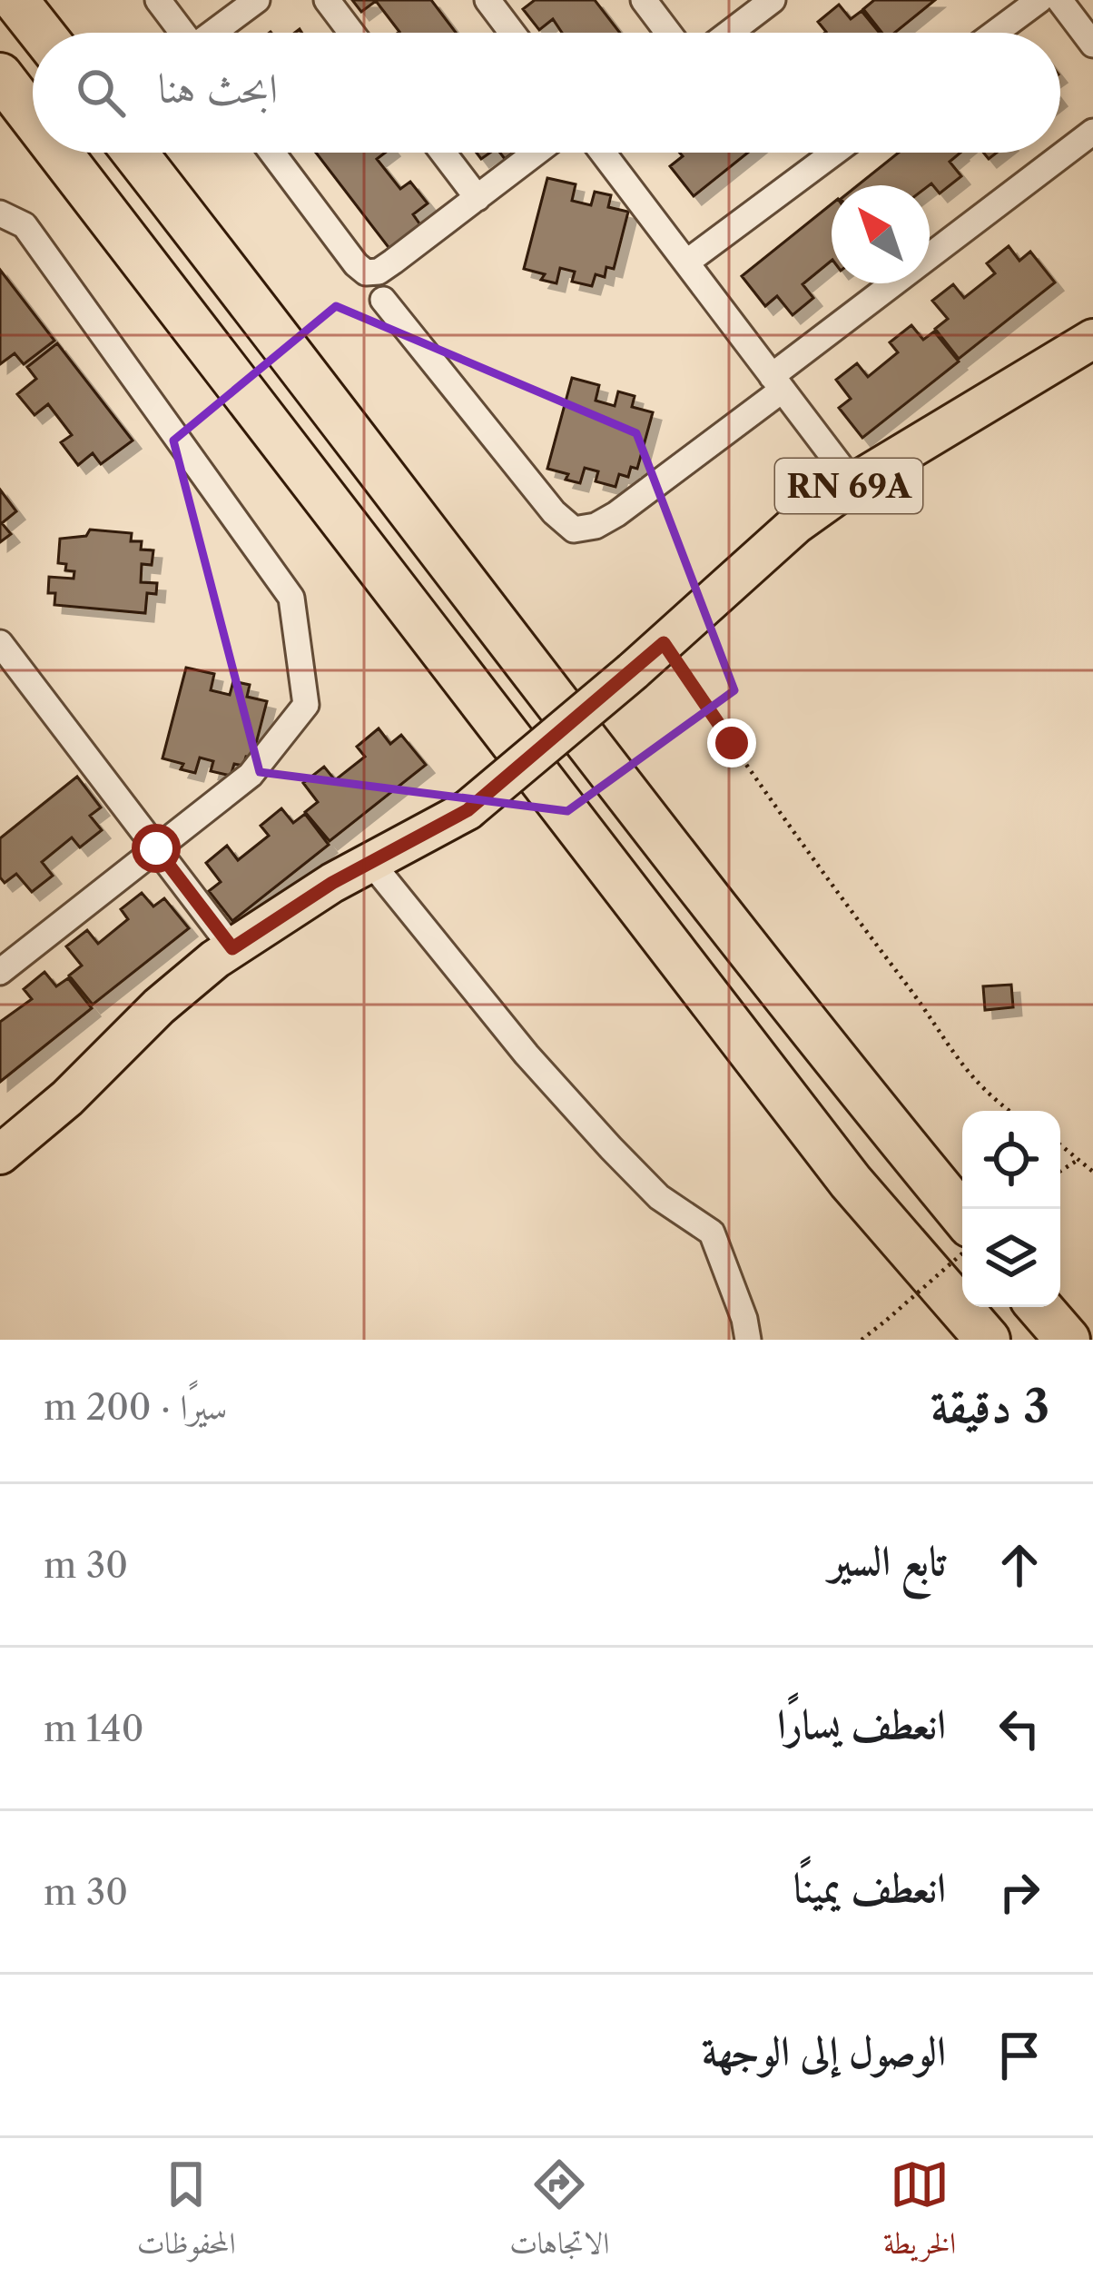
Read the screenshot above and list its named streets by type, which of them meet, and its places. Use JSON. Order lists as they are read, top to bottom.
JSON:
{
  "streets": {
    "main road": ["RN 69A"]
  },
  "north": "top left",
  "page": {
    "search": "ابحث هنا",
    "heading": ["3 دقيقة", "سيرًا · 200 m"],
    "list": [
      ["تابع السير", "30 m"],
      ["انعطف يسارًا", "140 m"],
      ["انعطف يمينًا", "30 m"],
      "الوصول إلى الوجهة"
    ],
    "nav": ["الخريطة", "الاتجاهات", "المحفوظات"]
  }
}
